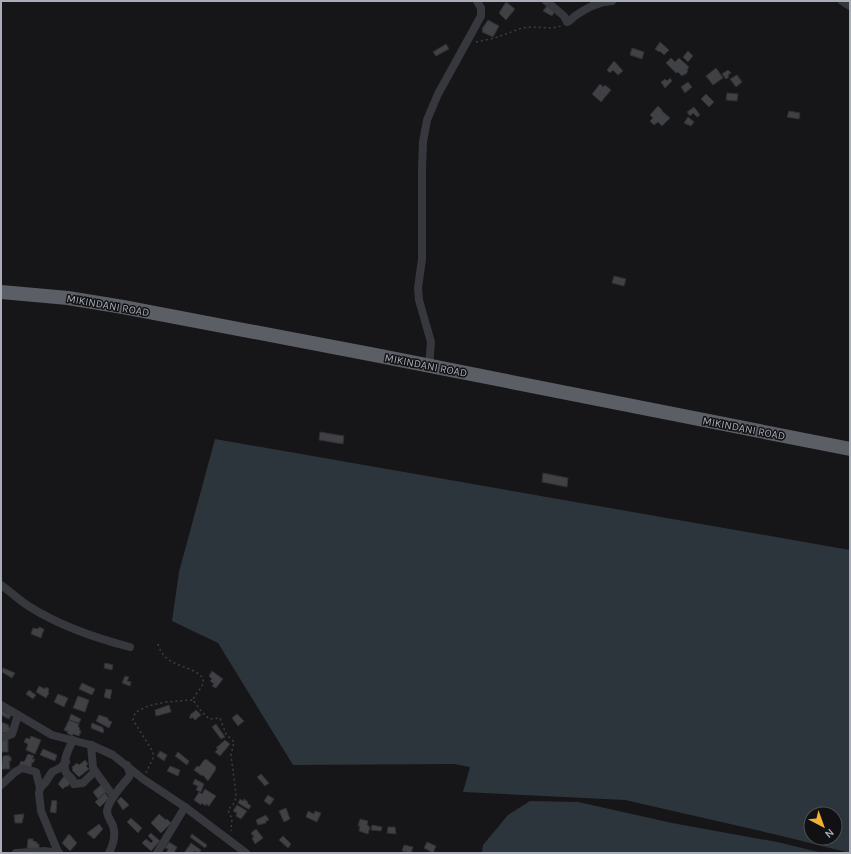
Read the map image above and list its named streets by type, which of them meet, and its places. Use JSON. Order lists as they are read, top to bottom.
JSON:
{
  "streets": {
    "highway": ["MIKINDANI ROAD"]
  },
  "north": "bottom right"
}
